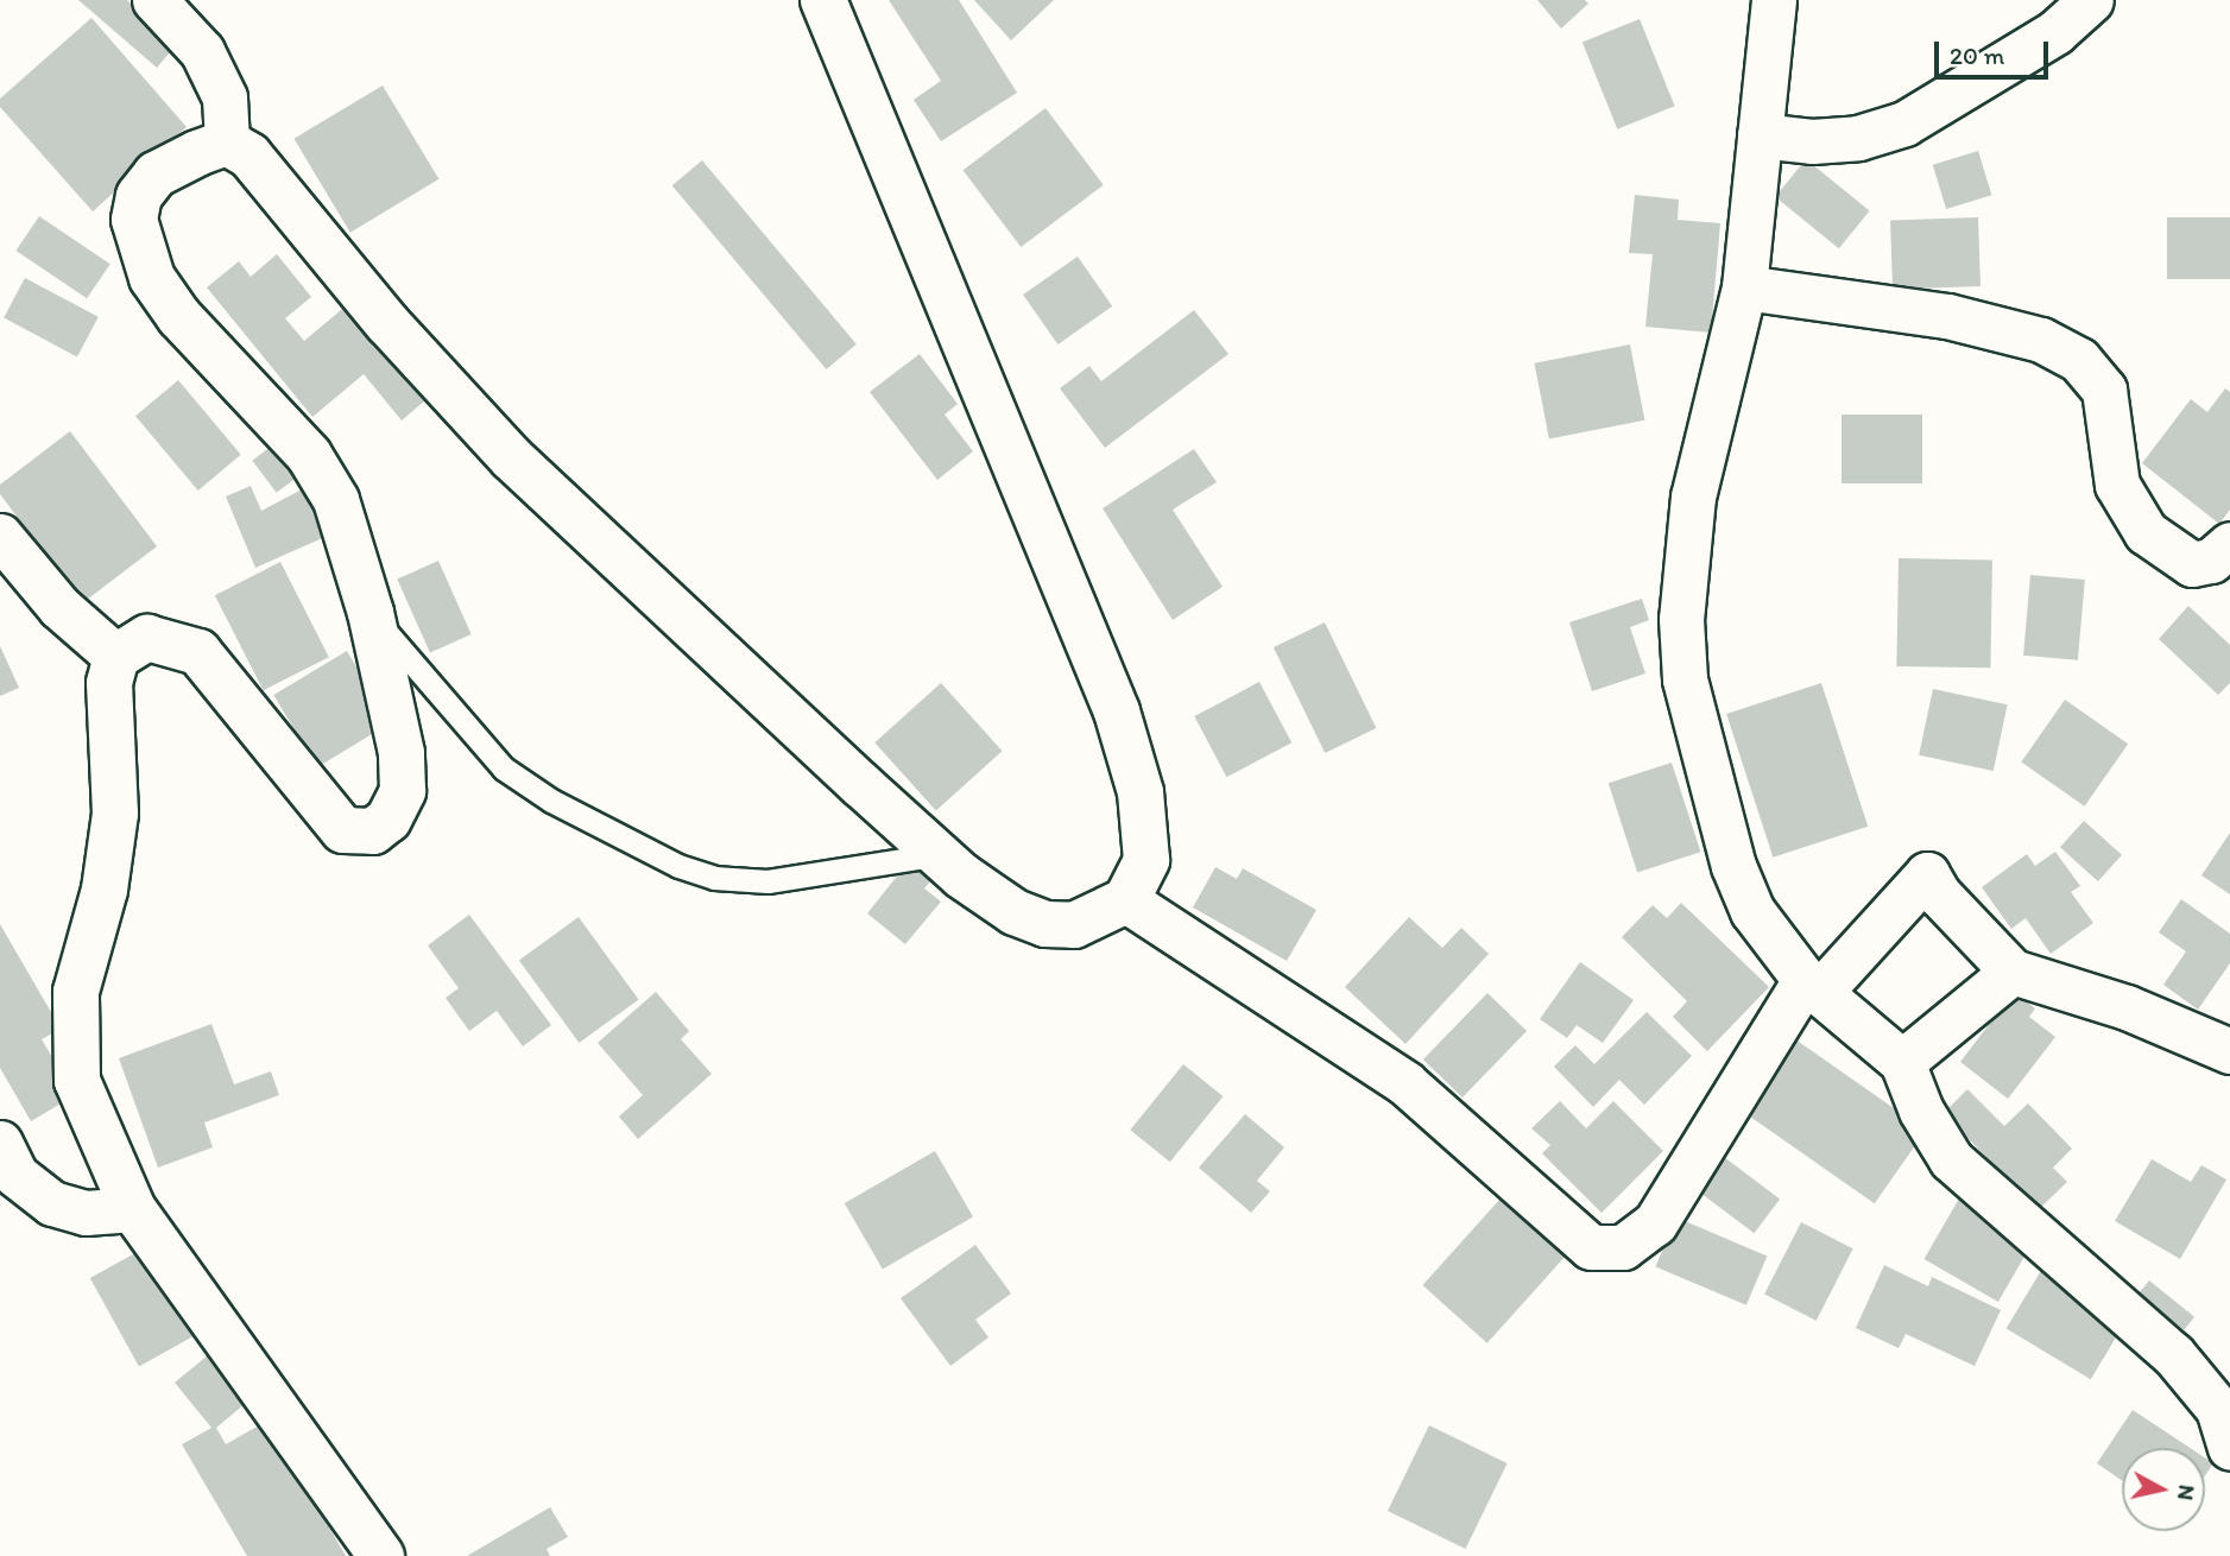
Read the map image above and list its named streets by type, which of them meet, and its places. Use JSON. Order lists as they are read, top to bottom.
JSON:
{
  "scale_bar": "20 m",
  "north": "right"
}
